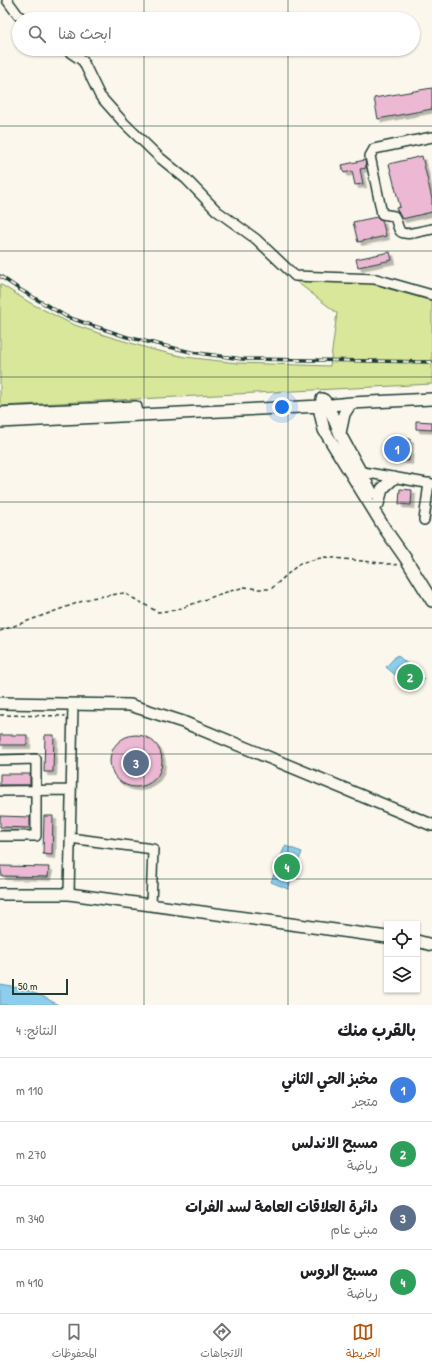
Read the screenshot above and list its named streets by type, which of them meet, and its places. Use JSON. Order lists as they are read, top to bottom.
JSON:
{
  "scale_bar": "50 m",
  "page": {
    "search": "ابحث هنا",
    "pins": [
      "1",
      "2",
      "3",
      "4"
    ],
    "scale": "50 m",
    "heading": ["بالقرب منك", "النتائج: 4"],
    "list": [
      {
        "mark": "1",
        "name": "مخبز الحي الثاني",
        "note": "متجر",
        "value": "110 m"
      },
      {
        "mark": "2",
        "name": "مسبح الاندلس",
        "note": "رياضة",
        "value": "270 m"
      },
      {
        "mark": "3",
        "name": "دائرة العلاقات العامة لسد الفرات",
        "note": "مبنى عام",
        "value": "340 m"
      },
      {
        "mark": "4",
        "name": "مسبح الروس",
        "note": "رياضة",
        "value": "410 m"
      }
    ],
    "nav": ["الخريطة", "الاتجاهات", "المحفوظات"]
  }
}
